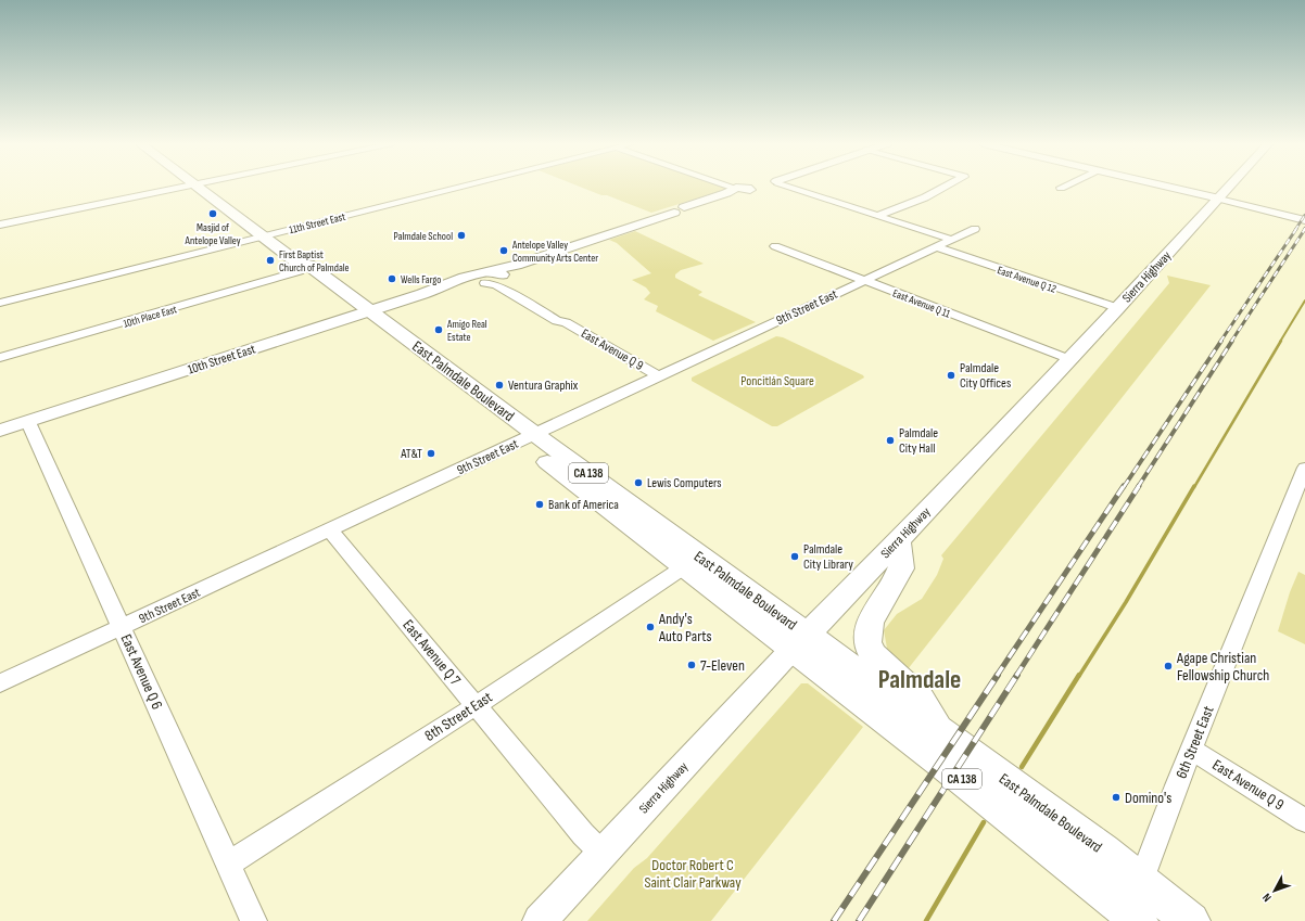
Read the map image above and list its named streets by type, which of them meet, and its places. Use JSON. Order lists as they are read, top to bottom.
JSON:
{
  "streets": {
    "highway": ["Sierra Highway", "East Palmdale Boulevard", "CA 138"],
    "main road": ["10th Street East"],
    "street": [
      "11th Street East",
      "East Avenue Q 12",
      "East Avenue Q 11",
      "9th Street East",
      "10th Place East",
      "East Avenue Q 9",
      "East Avenue Q 7",
      "East Avenue Q 6",
      "8th Street East",
      "6th Street East"
    ]
  },
  "crossings": [
    ["11th Street East", "East Palmdale Boulevard"],
    ["Sierra Highway", "East Avenue Q 12"],
    ["Sierra Highway", "East Avenue Q 11"],
    ["Sierra Highway", "East Palmdale Boulevard"],
    ["Sierra Highway", "East Avenue Q 7"],
    ["East Avenue Q 12", "9th Street East"],
    ["East Avenue Q 11", "9th Street East"],
    ["9th Street East", "East Avenue Q 9"],
    ["9th Street East", "East Palmdale Boulevard"],
    ["9th Street East", "East Avenue Q 7"],
    ["9th Street East", "East Avenue Q 6"],
    ["10th Place East", "East Palmdale Boulevard"],
    ["East Avenue Q 9", "10th Street East"],
    ["East Avenue Q 9", "6th Street East"],
    ["10th Street East", "East Palmdale Boulevard"],
    ["10th Street East", "East Avenue Q 6"],
    ["East Palmdale Boulevard", "8th Street East"],
    ["East Palmdale Boulevard", "6th Street East"],
    ["East Avenue Q 7", "8th Street East"],
    ["East Avenue Q 6", "8th Street East"]
  ],
  "districts": ["Palmdale"],
  "parks": ["Poncitlán Square", "Doctor Robert C Saint Clair Parkway"],
  "places": [
    "Masjid of Antelope Valley",
    "Palmdale School",
    "Antelope Valley Community Arts Center",
    "First Baptist Church of Palmdale",
    "Wells Fargo",
    "Amigo Real Estate",
    "Palmdale City Offices",
    "Ventura Graphix",
    "Palmdale City Hall",
    "AT&T",
    "Lewis Computers",
    "Bank of America",
    "Palmdale City Library",
    "Andy's Auto Parts",
    "7-Eleven",
    "Agape Christian Fellowship Church",
    "Domino's"
  ],
  "north": "bottom left"
}
